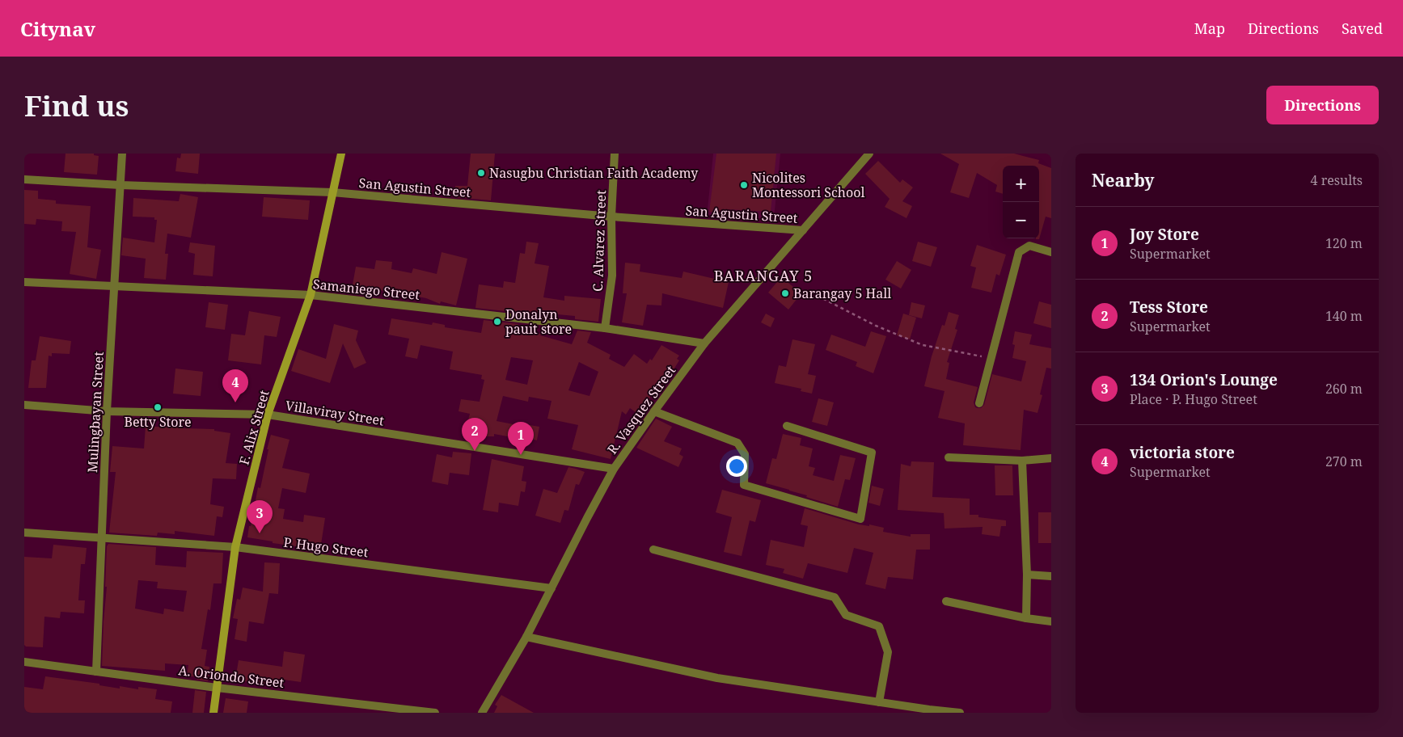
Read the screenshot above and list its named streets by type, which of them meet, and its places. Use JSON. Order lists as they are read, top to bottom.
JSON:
{
  "streets": {
    "main road": ["F. Alix Street"],
    "street": [
      "San Agustin Street",
      "C. Alvarez Street",
      "Samaniego Street",
      "R. Vasquez Street",
      "Mulingbayan Street",
      "Villaviray Street",
      "P. Hugo Street",
      "A. Oriondo Street"
    ]
  },
  "crossings": [
    ["San Agustin Street", "C. Alvarez Street"],
    ["San Agustin Street", "R. Vasquez Street"],
    ["San Agustin Street", "Mulingbayan Street"],
    ["San Agustin Street", "F. Alix Street"],
    ["C. Alvarez Street", "Samaniego Street"],
    ["Samaniego Street", "R. Vasquez Street"],
    ["Samaniego Street", "Mulingbayan Street"],
    ["Samaniego Street", "F. Alix Street"],
    ["R. Vasquez Street", "Villaviray Street"],
    ["R. Vasquez Street", "P. Hugo Street"],
    ["Mulingbayan Street", "Villaviray Street"],
    ["Mulingbayan Street", "P. Hugo Street"],
    ["Mulingbayan Street", "A. Oriondo Street"],
    ["Villaviray Street", "F. Alix Street"],
    ["F. Alix Street", "P. Hugo Street"],
    ["F. Alix Street", "A. Oriondo Street"]
  ],
  "districts": ["BARANGAY 5"],
  "places": [
    "Nasugbu Christian Faith Academy",
    "Nicolites Montessori School",
    "Barangay 5 Hall",
    "Donalyn pauit store",
    "Betty Store"
  ],
  "page": {
    "header": "Citynav",
    "nav": ["Map", "Directions", "Saved"],
    "buttons": "Directions",
    "title": "Find us",
    "heading": ["Nearby", "4 results"],
    "map_buttons": ["+", "−"],
    "list": [
      {
        "mark": "1",
        "name": "Joy Store",
        "note": "Supermarket",
        "value": "120 m"
      },
      {
        "mark": "2",
        "name": "Tess Store",
        "note": "Supermarket",
        "value": "140 m"
      },
      {
        "mark": "3",
        "name": "134 Orion's Lounge",
        "note": "Place · P. Hugo Street",
        "value": "260 m"
      },
      {
        "mark": "4",
        "name": "victoria store",
        "note": "Supermarket",
        "value": "270 m"
      }
    ],
    "pins": [
      "4",
      "2",
      "1",
      "3"
    ]
  }
}
